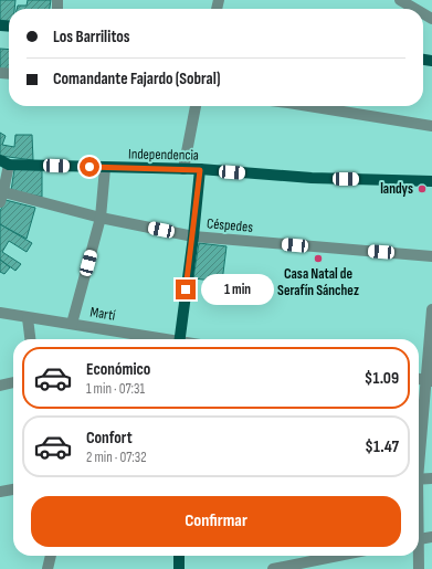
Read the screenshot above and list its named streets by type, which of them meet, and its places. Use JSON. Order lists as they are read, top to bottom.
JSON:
{
  "streets": {
    "main road": ["Independencia"],
    "street": ["Céspedes", "Martí"]
  },
  "places": ["landys", "Casa Natal de Serafín Sánchez"],
  "page": {
    "banner": ["Los Barrilitos", "Comandante Fajardo (Sobral)"],
    "bubble": "1 min",
    "list": [
      {
        "name": "Económico",
        "note": "1 min · 07:31",
        "value": "$1.09"
      },
      {
        "name": "Confort",
        "note": "2 min · 07:32",
        "value": "$1.47"
      }
    ],
    "buttons": "Confirmar"
  }
}
